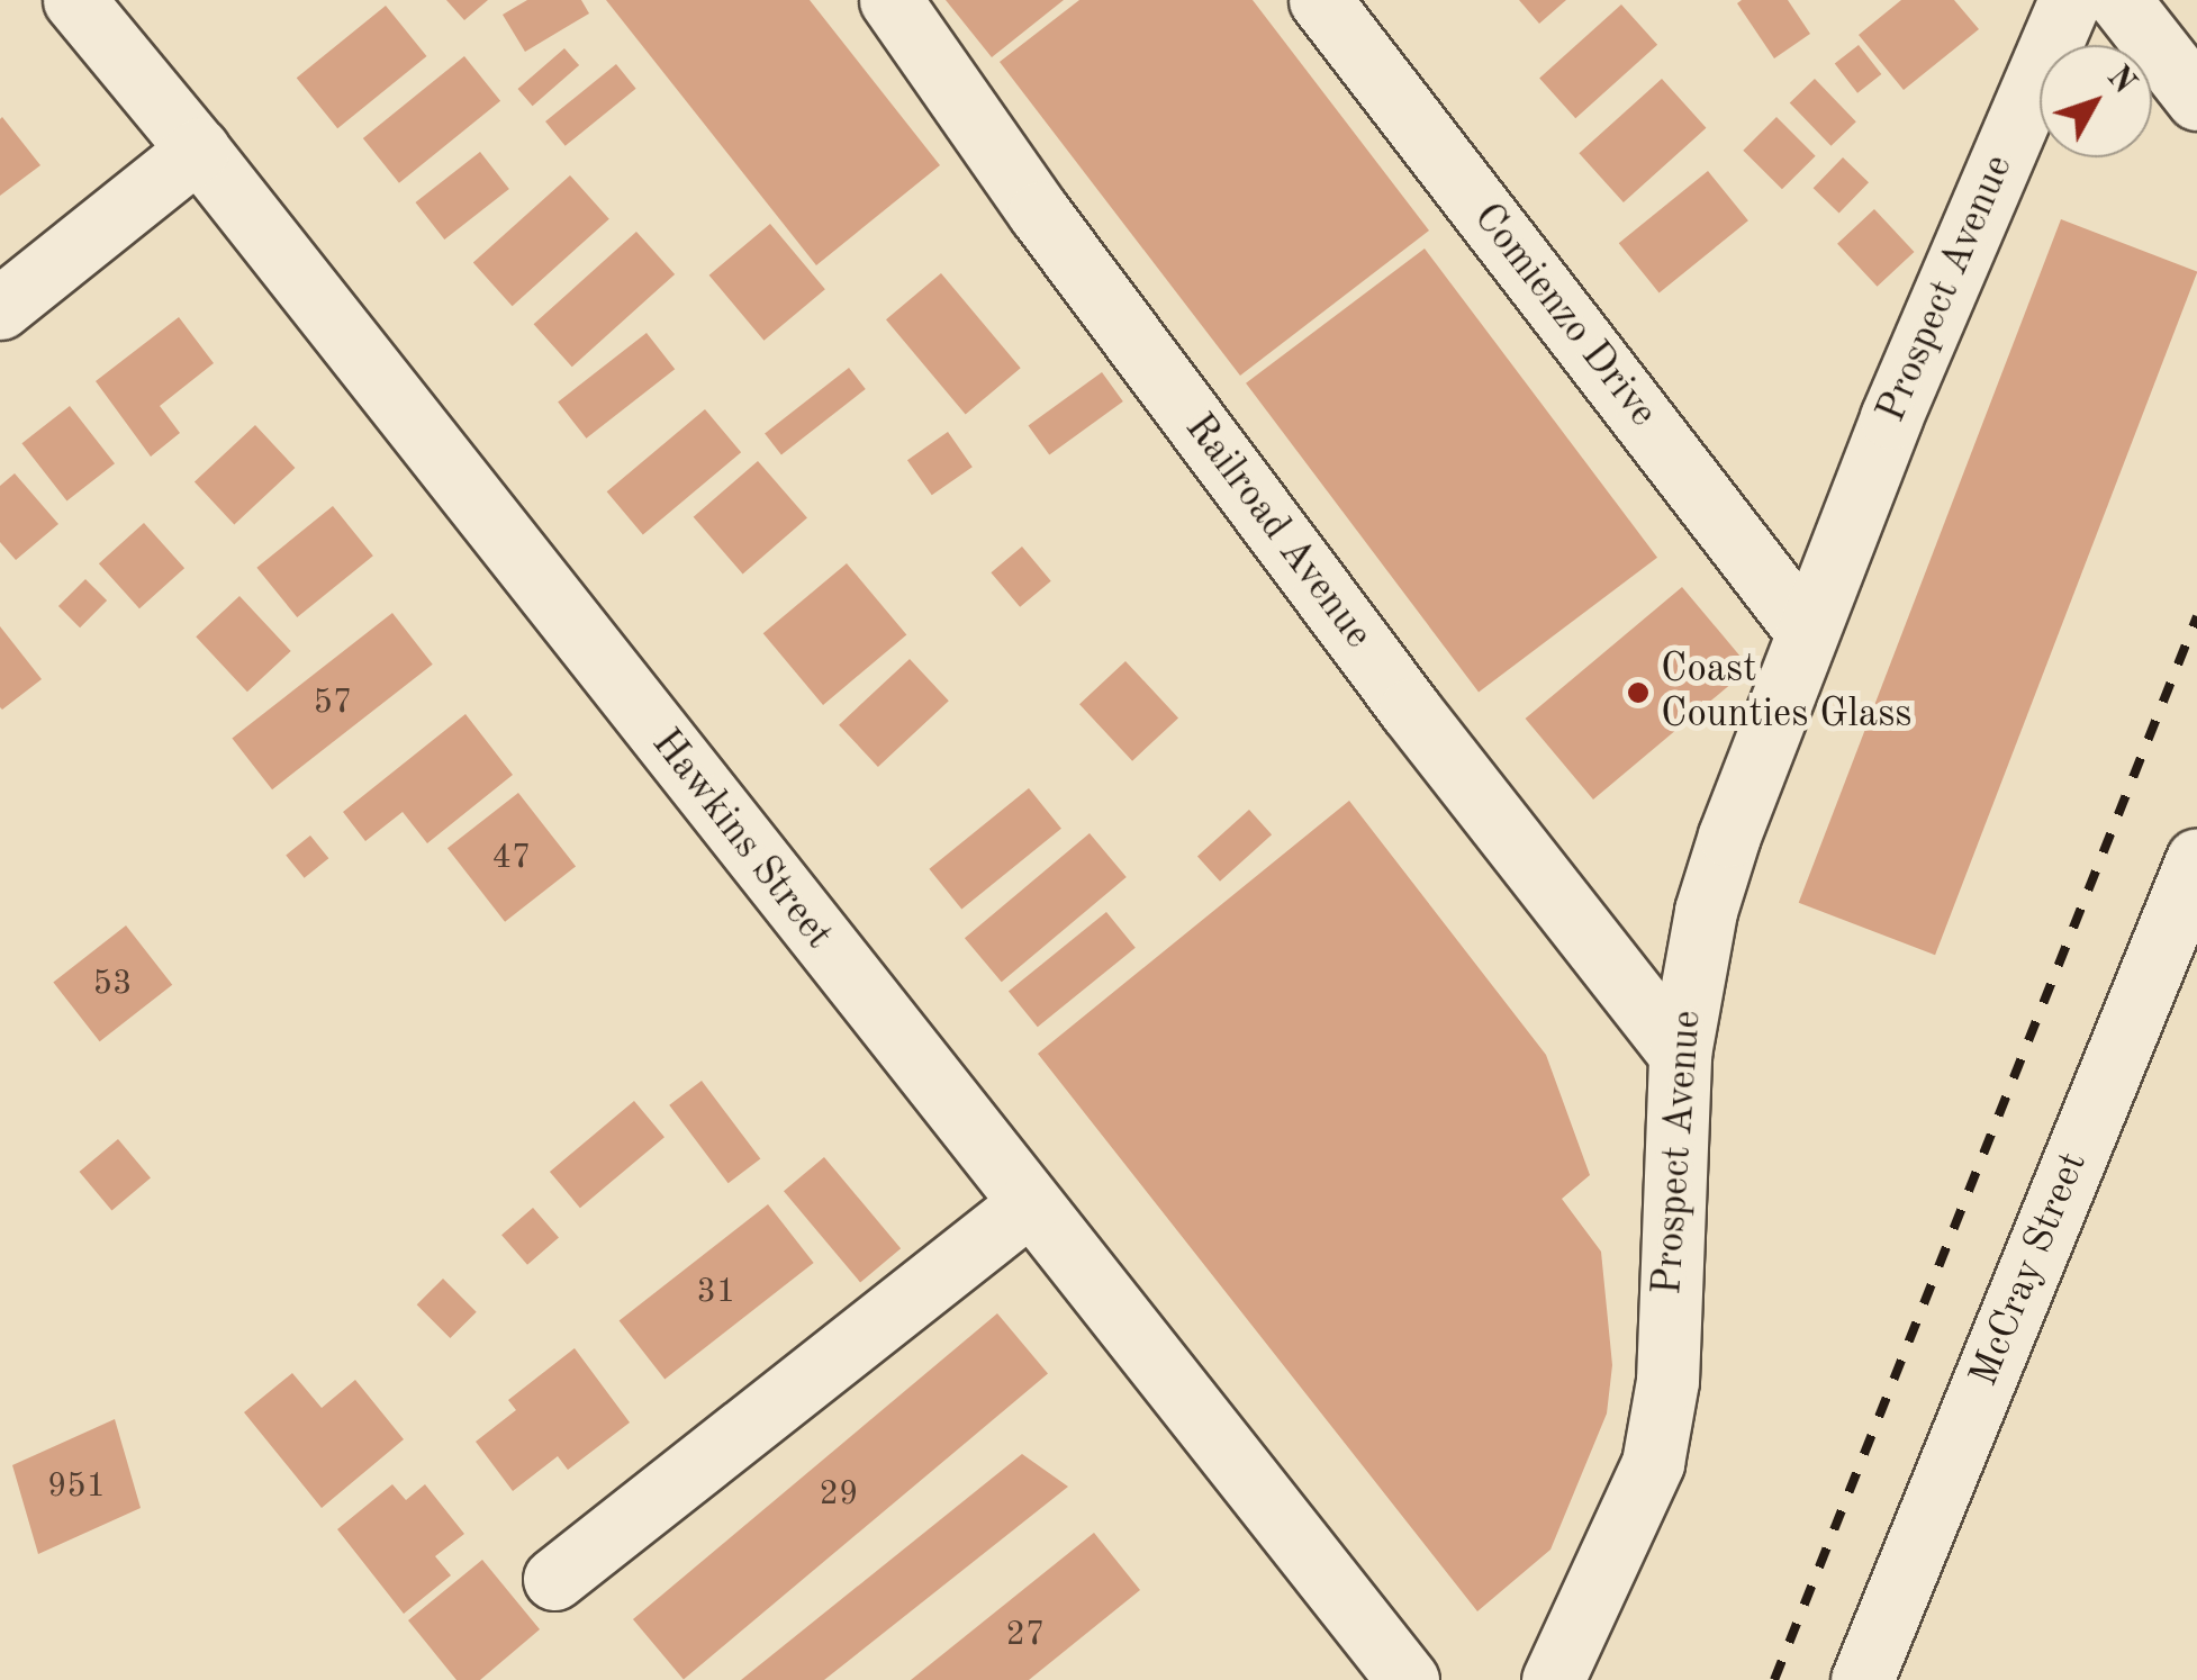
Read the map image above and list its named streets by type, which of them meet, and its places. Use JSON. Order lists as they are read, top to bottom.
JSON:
{
  "streets": {
    "street": [
      "Prospect Avenue",
      "Comienzo Drive",
      "Railroad Avenue",
      "Hawkins Street",
      "McCray Street"
    ]
  },
  "crossings": [
    ["Prospect Avenue", "Comienzo Drive"],
    ["Prospect Avenue", "Railroad Avenue"]
  ],
  "places": ["Coast Counties Glass"],
  "house_numbers": [
    "57",
    "47",
    "53",
    "31",
    "951",
    "29",
    "27"
  ],
  "north": "top right"
}
